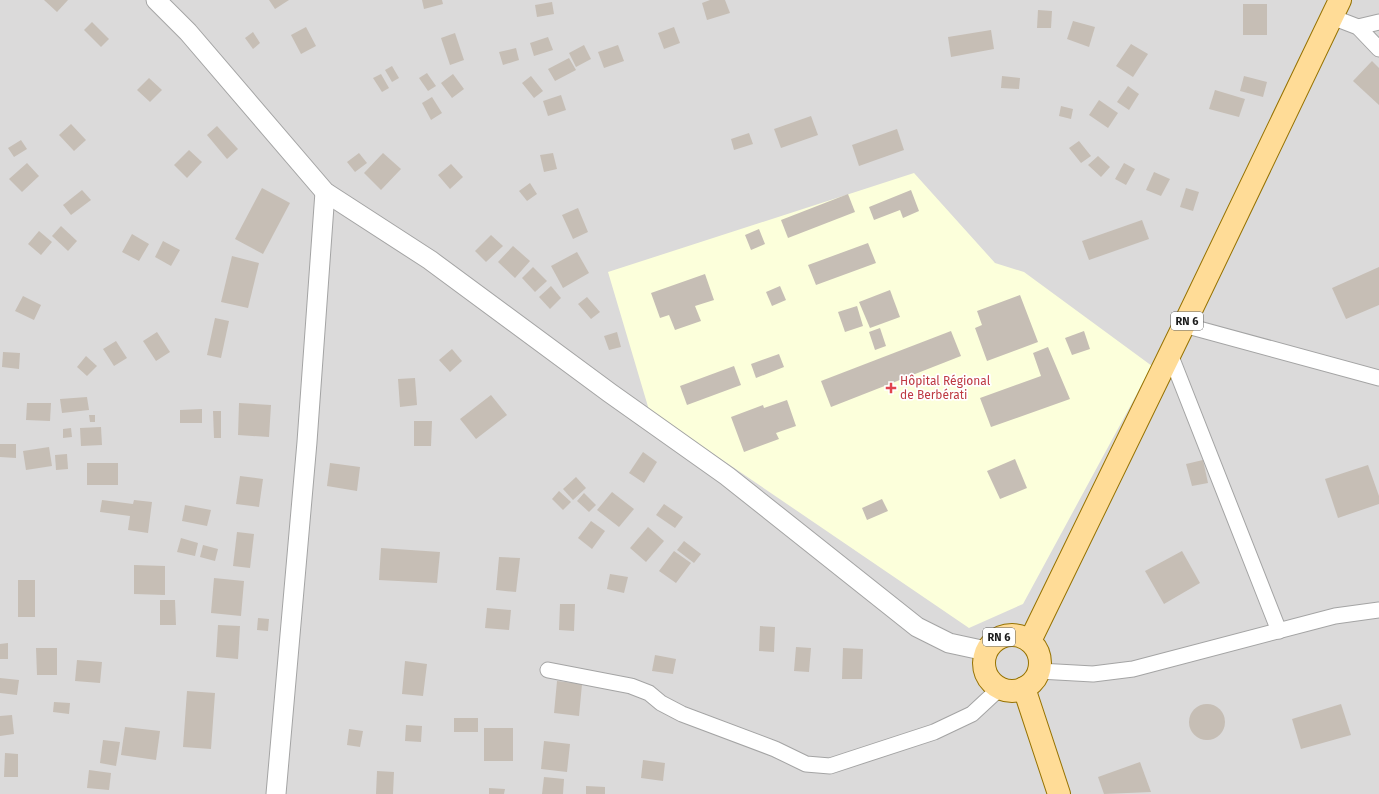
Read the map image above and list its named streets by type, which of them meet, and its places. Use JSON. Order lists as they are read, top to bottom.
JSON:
{
  "streets": {
    "main road": ["RN 6"]
  },
  "places": {
    "health": ["Hôpital Régional de Berbérati"]
  }
}
